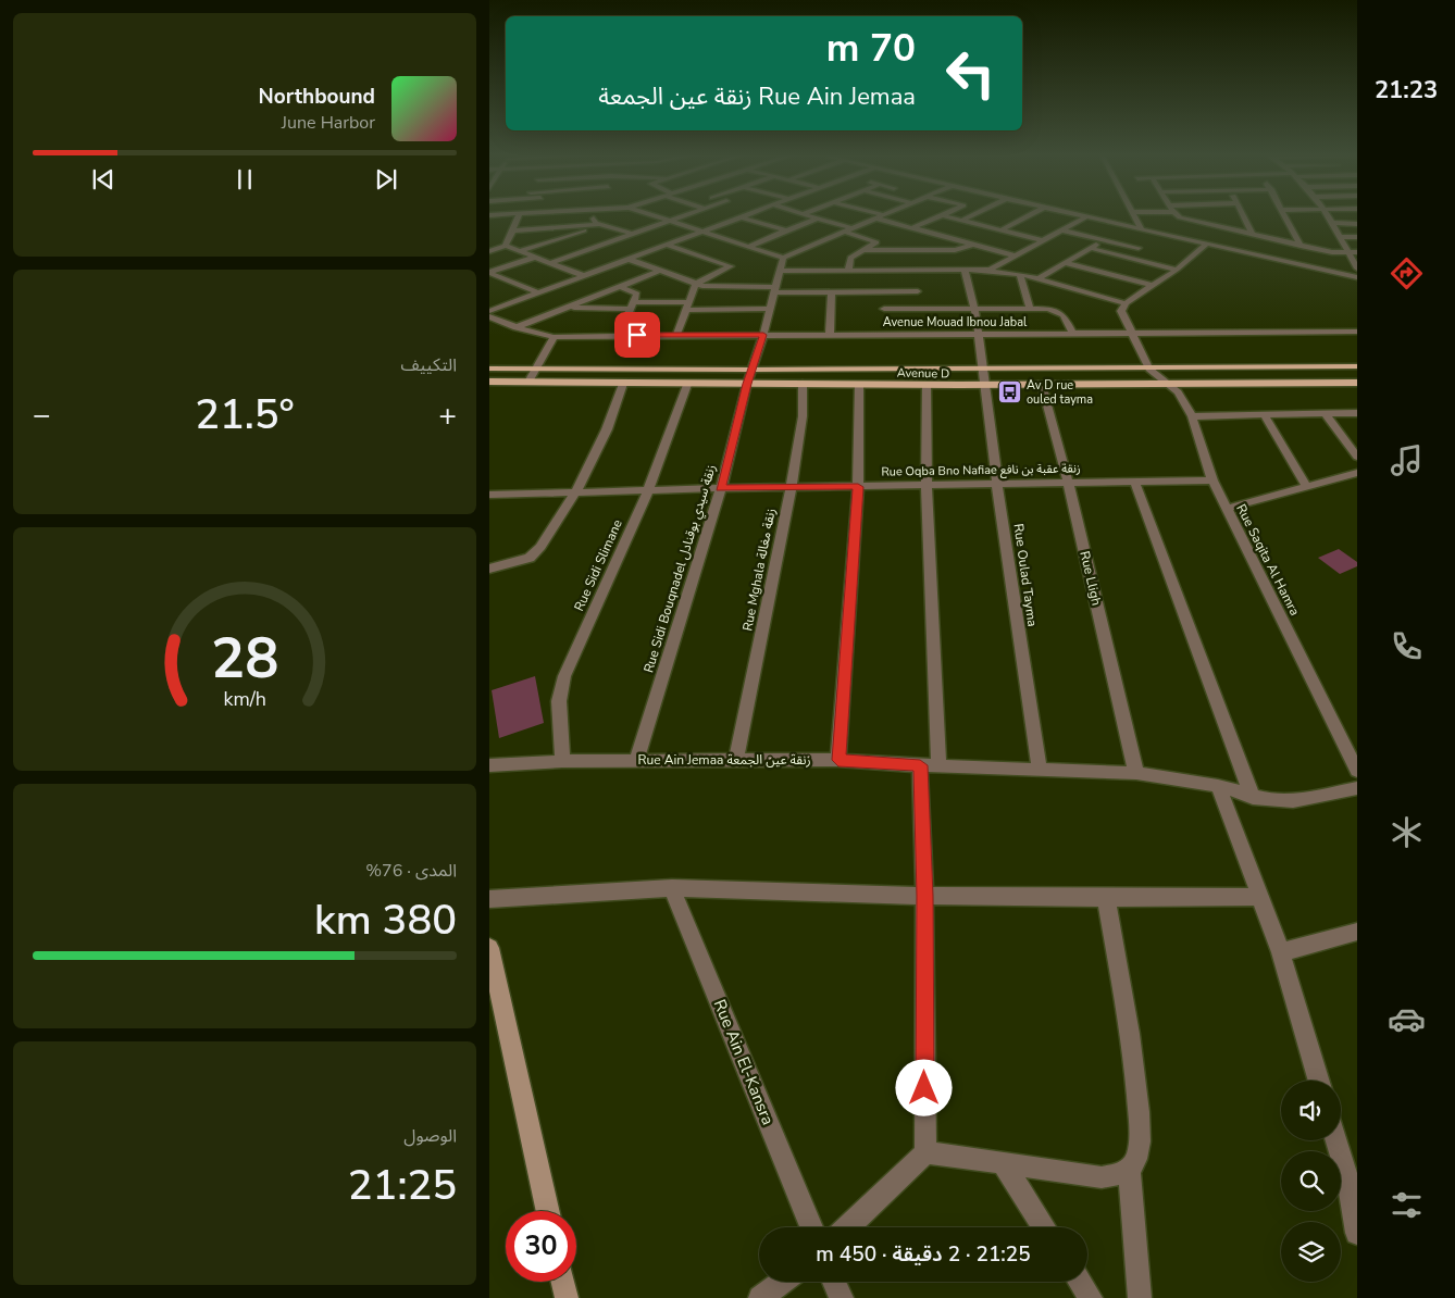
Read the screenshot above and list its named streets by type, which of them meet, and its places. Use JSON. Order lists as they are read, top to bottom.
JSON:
{
  "streets": {
    "main road": ["Avenue D"],
    "street": [
      "Avenue Mouad Ibnou Jabal",
      "Rue Oqba Bno Nafiae زنقة عقبة بن نافع",
      "Rue Saqita Al Hamra",
      "Rue Sidi Slimane",
      "Rue Sidi Bouqnadel زنقة سيدي بوقنادل",
      "Rue Mghala زنقة مغالة",
      "Rue Oulad Tayma",
      "Rue Lligh",
      "Rue Ain Jemaa زنقة عين الجمعة",
      "Rue Ain El-Kansra"
    ]
  },
  "crossings": [
    ["Avenue Mouad Ibnou Jabal", "Rue Sidi Bouqnadel زنقة سيدي بوقنادل"],
    ["Avenue Mouad Ibnou Jabal", "Rue Oulad Tayma"],
    ["Avenue D", "Rue Saqita Al Hamra"],
    ["Avenue D", "Rue Sidi Slimane"],
    ["Avenue D", "Rue Sidi Bouqnadel زنقة سيدي بوقنادل"],
    ["Avenue D", "Rue Mghala زنقة مغالة"],
    ["Avenue D", "Rue Oulad Tayma"],
    ["Avenue D", "Rue Lligh"],
    ["Rue Oqba Bno Nafiae زنقة عقبة بن نافع", "Rue Saqita Al Hamra"],
    ["Rue Oqba Bno Nafiae زنقة عقبة بن نافع", "Rue Sidi Slimane"],
    ["Rue Oqba Bno Nafiae زنقة عقبة بن نافع", "Rue Sidi Bouqnadel زنقة سيدي بوقنادل"],
    ["Rue Oqba Bno Nafiae زنقة عقبة بن نافع", "Rue Mghala زنقة مغالة"],
    ["Rue Oqba Bno Nafiae زنقة عقبة بن نافع", "Rue Oulad Tayma"],
    ["Rue Oqba Bno Nafiae زنقة عقبة بن نافع", "Rue Lligh"],
    ["Rue Sidi Slimane", "Rue Ain Jemaa زنقة عين الجمعة"],
    ["Rue Sidi Bouqnadel زنقة سيدي بوقنادل", "Rue Ain Jemaa زنقة عين الجمعة"],
    ["Rue Mghala زنقة مغالة", "Rue Ain Jemaa زنقة عين الجمعة"],
    ["Rue Oulad Tayma", "Rue Ain Jemaa زنقة عين الجمعة"],
    ["Rue Lligh", "Rue Ain Jemaa زنقة عين الجمعة"]
  ],
  "places": {
    "bus stop": ["Av D rue ouled tayma"]
  },
  "page": {
    "tabs": "21:23",
    "turn": ["70 m", "Rue Ain Jemaa زنقة عين الجمعة"],
    "song": ["Northbound", "June Harbor"],
    "tile": [
      "التكييف",
      ["المدى · 76%", "380 km"],
      ["الوصول", "21:25"]
    ],
    "heat": ["−", "21.5°", "+"],
    "limit": "30",
    "trip": "21:25 · 2 دقيقة · 450 m",
    "gauge": ["28", "km/h"]
  }
}
